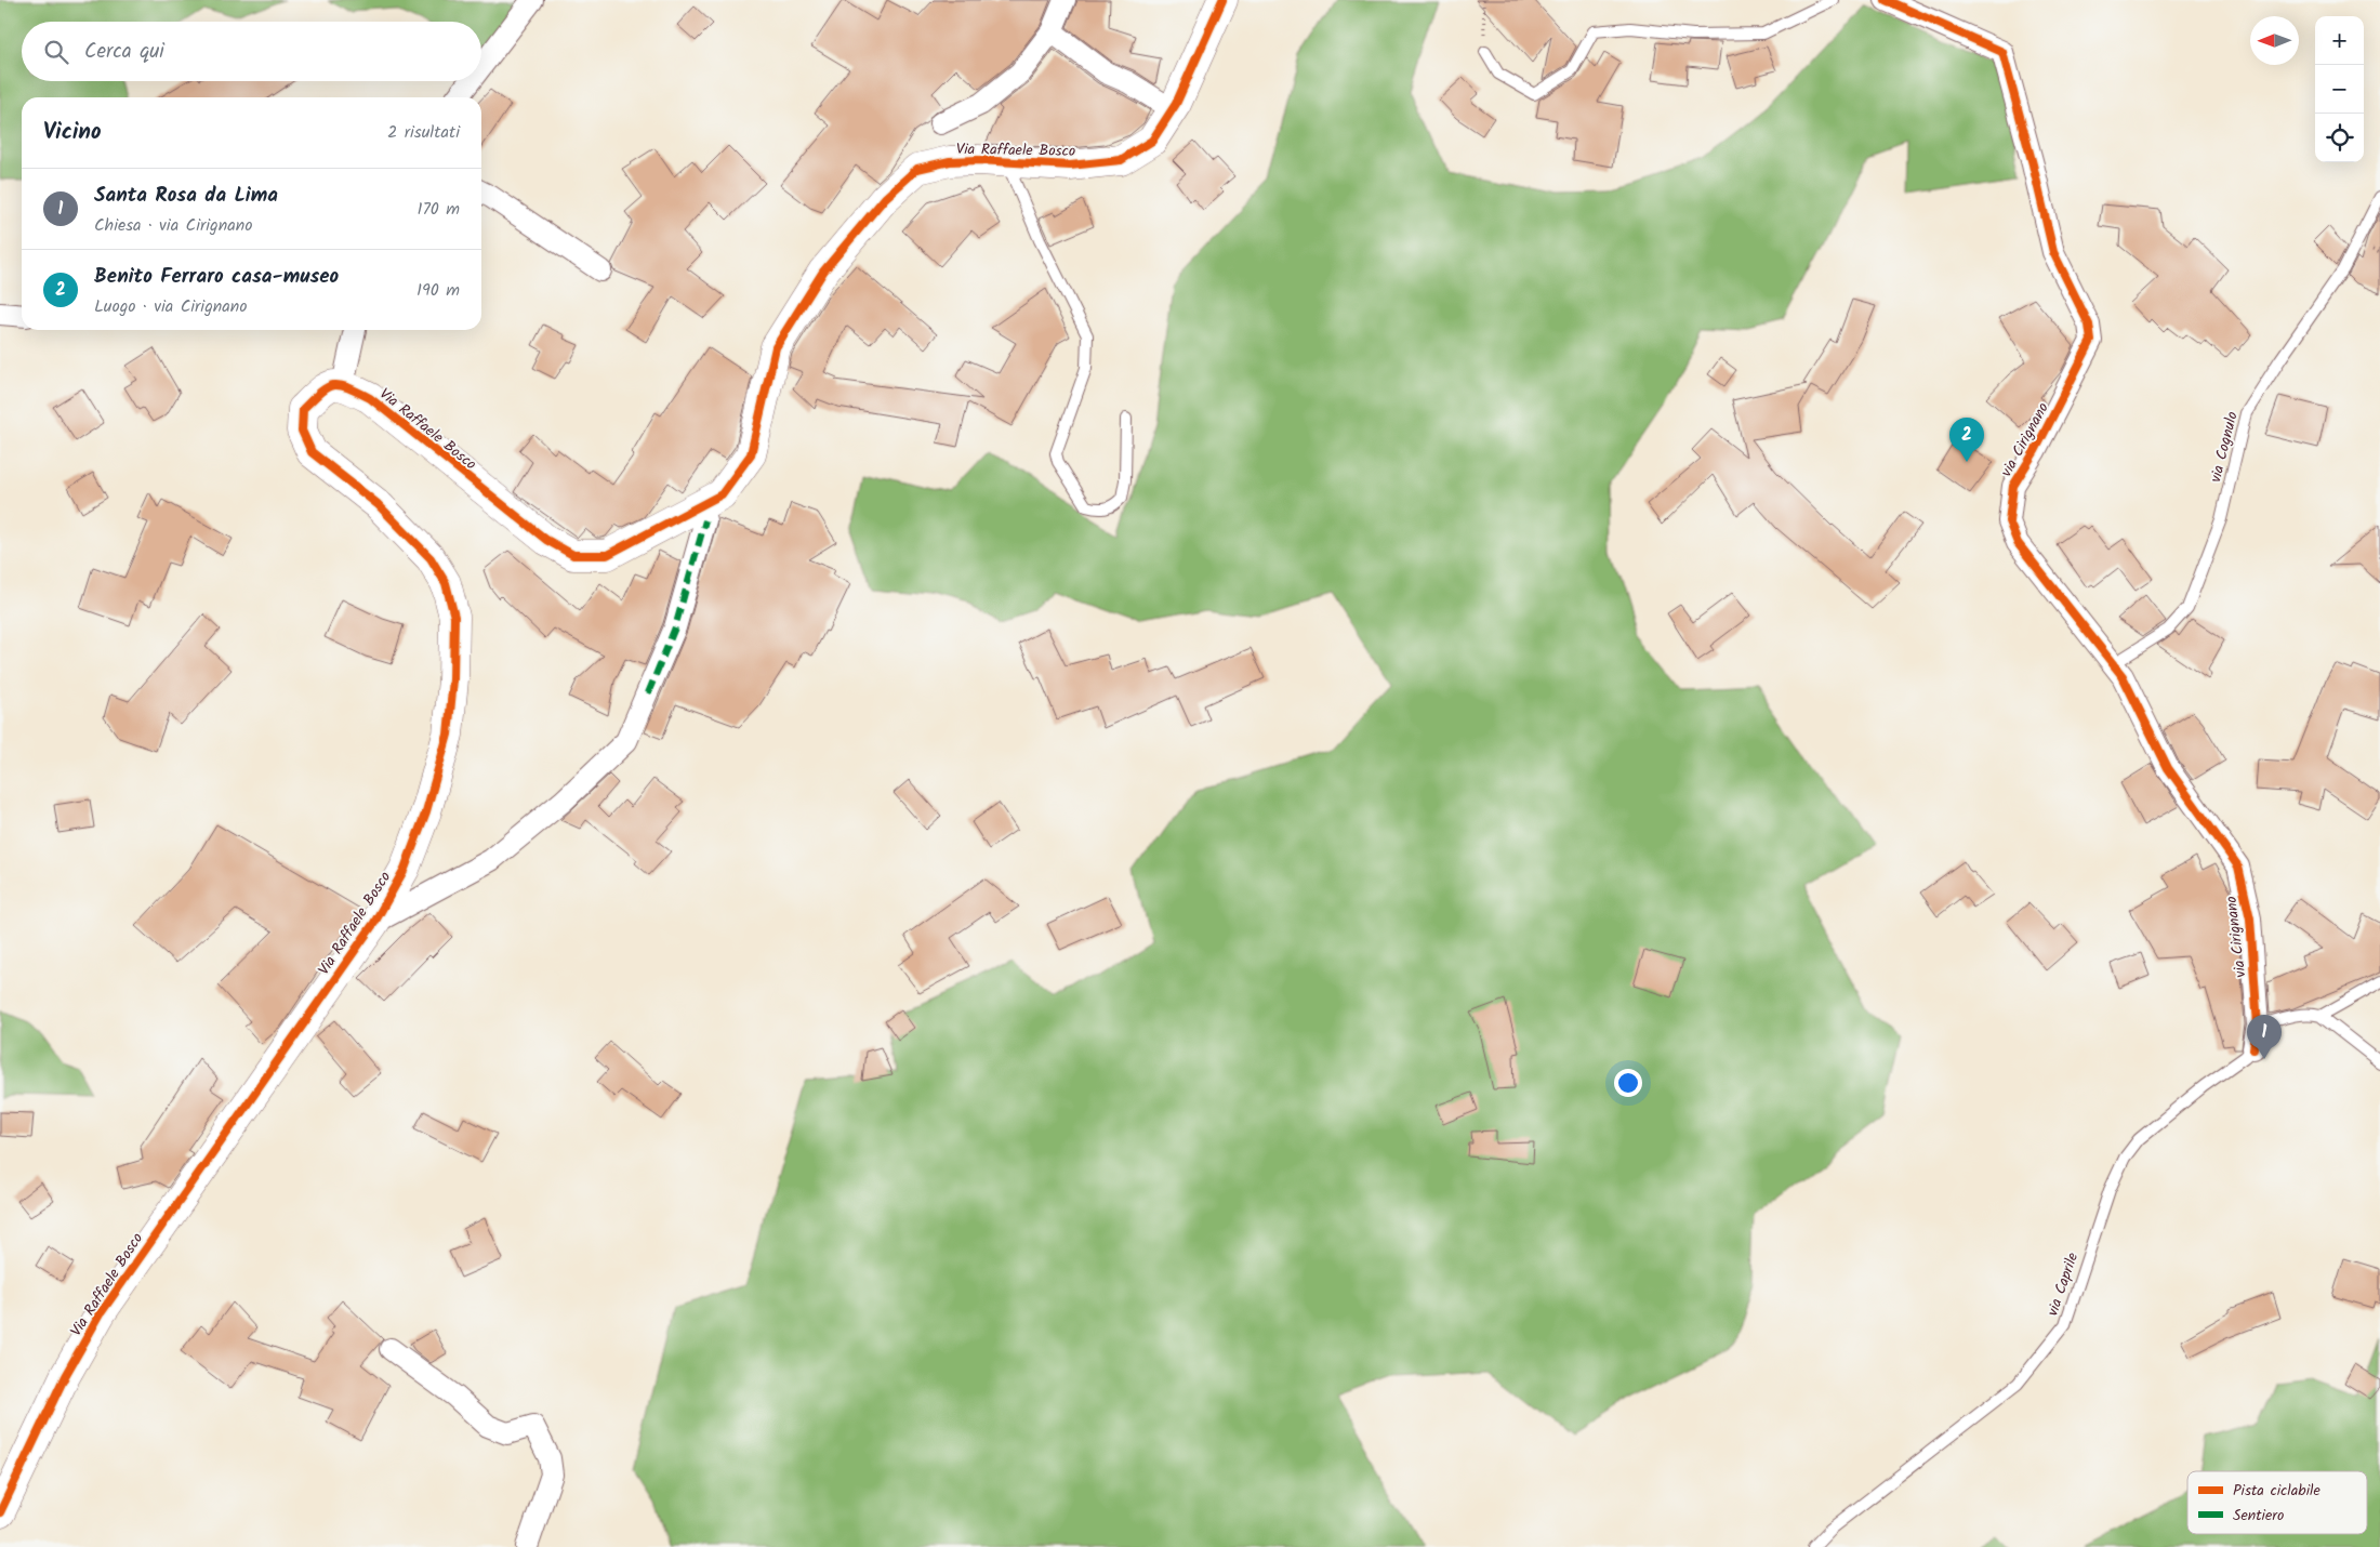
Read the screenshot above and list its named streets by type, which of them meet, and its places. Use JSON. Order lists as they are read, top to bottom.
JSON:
{
  "streets": {
    "street": ["Via Raffaele Bosco", "via Cirignano"],
    "lane": ["via Cognulo", "via Caprile"]
  },
  "crossings": [
    ["via Cirignano", "via Cognulo"],
    ["via Cirignano", "via Caprile"]
  ],
  "legend": ["Pista ciclabile", "Sentiero"],
  "north": "left",
  "page": {
    "map_buttons": ["+", "−"],
    "search": "Cerca qui",
    "heading": ["Vicino", "2 risultati"],
    "list": [
      {
        "mark": "1",
        "name": "Santa Rosa da Lima",
        "note": "Chiesa · via Cirignano",
        "value": "170 m"
      },
      {
        "mark": "2",
        "name": "Benito Ferraro casa-museo",
        "note": "Luogo · via Cirignano",
        "value": "190 m"
      }
    ],
    "pins": ["2", "1"]
  }
}
